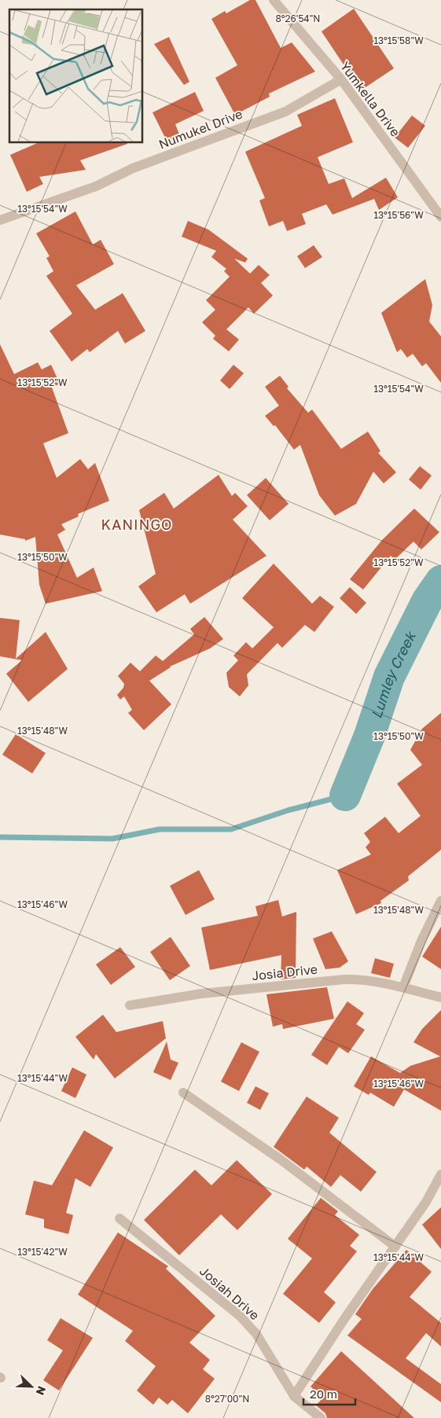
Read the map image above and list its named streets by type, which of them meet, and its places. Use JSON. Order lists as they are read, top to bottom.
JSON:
{
  "streets": {
    "street": [
      "Yumkella Drive",
      "Numukel Drive",
      "Josia Drive",
      "Josiah Drive"
    ]
  },
  "crossings": [
    ["Yumkella Drive", "Numukel Drive"]
  ],
  "districts": ["KANINGO"],
  "water": ["Lumley Creek"],
  "scale_bar": "20 m",
  "north": "bottom right",
  "coordinates": [
    "8°26'54\"N",
    "13°15'58\"W",
    "13°15'54\"W",
    "13°15'56\"W",
    "13°15'52\"W",
    "13°15'50\"W",
    "13°15'48\"W",
    "13°15'46\"W",
    "13°15'44\"W",
    "13°15'42\"W",
    "8°27'00\"N"
  ]
}
